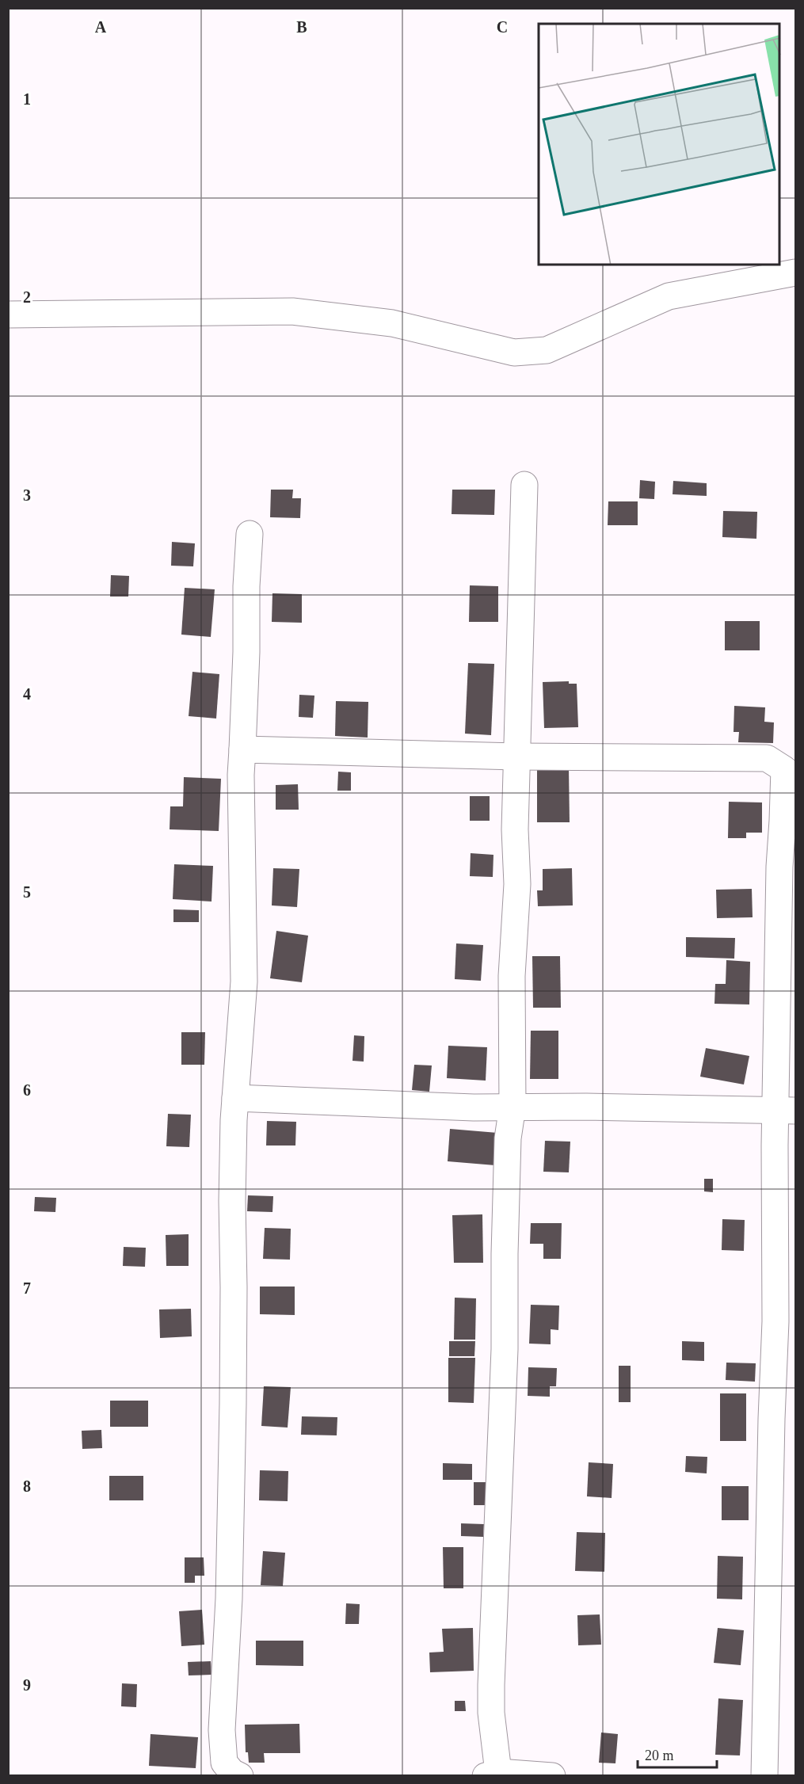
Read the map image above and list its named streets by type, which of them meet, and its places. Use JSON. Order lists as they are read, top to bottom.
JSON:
{
  "scale_bar": "20 m",
  "grid": {
    "columns": ["A", "B", "C"],
    "rows": [
      "1",
      "2",
      "3",
      "4",
      "5",
      "6",
      "7",
      "8",
      "9"
    ]
  }
}
